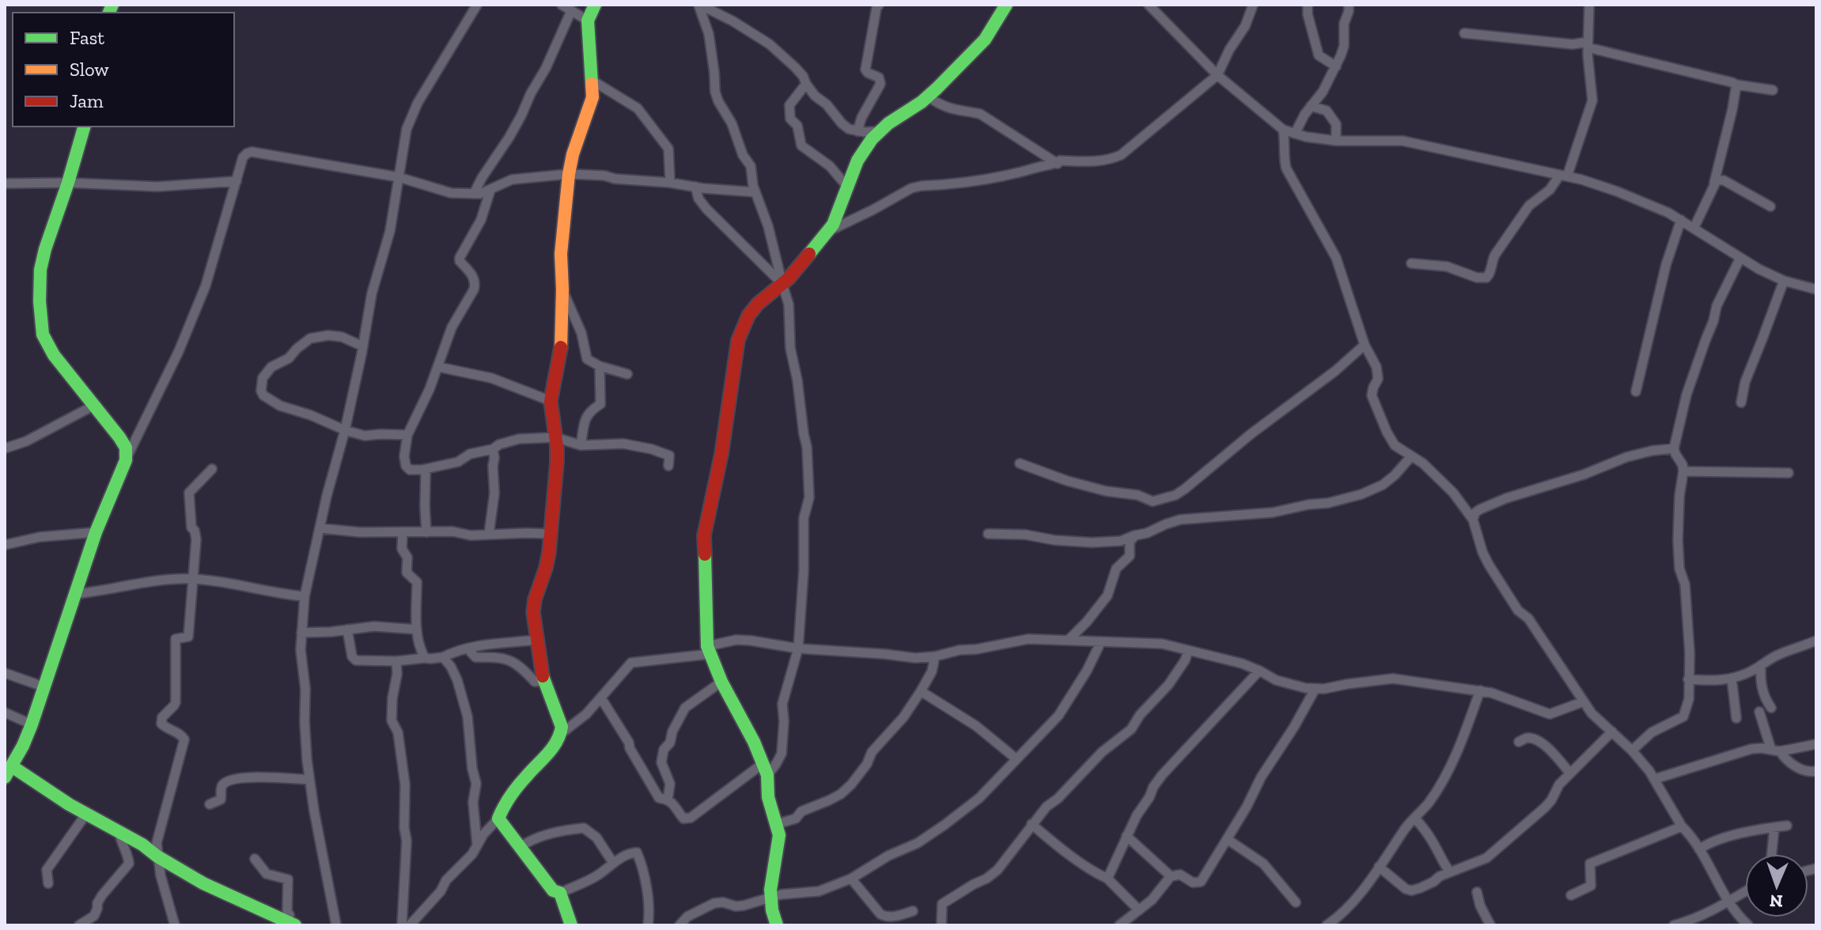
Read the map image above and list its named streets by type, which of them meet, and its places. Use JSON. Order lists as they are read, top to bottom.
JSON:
{
  "legend": ["Fast", "Slow", "Jam"],
  "north": "bottom"
}
